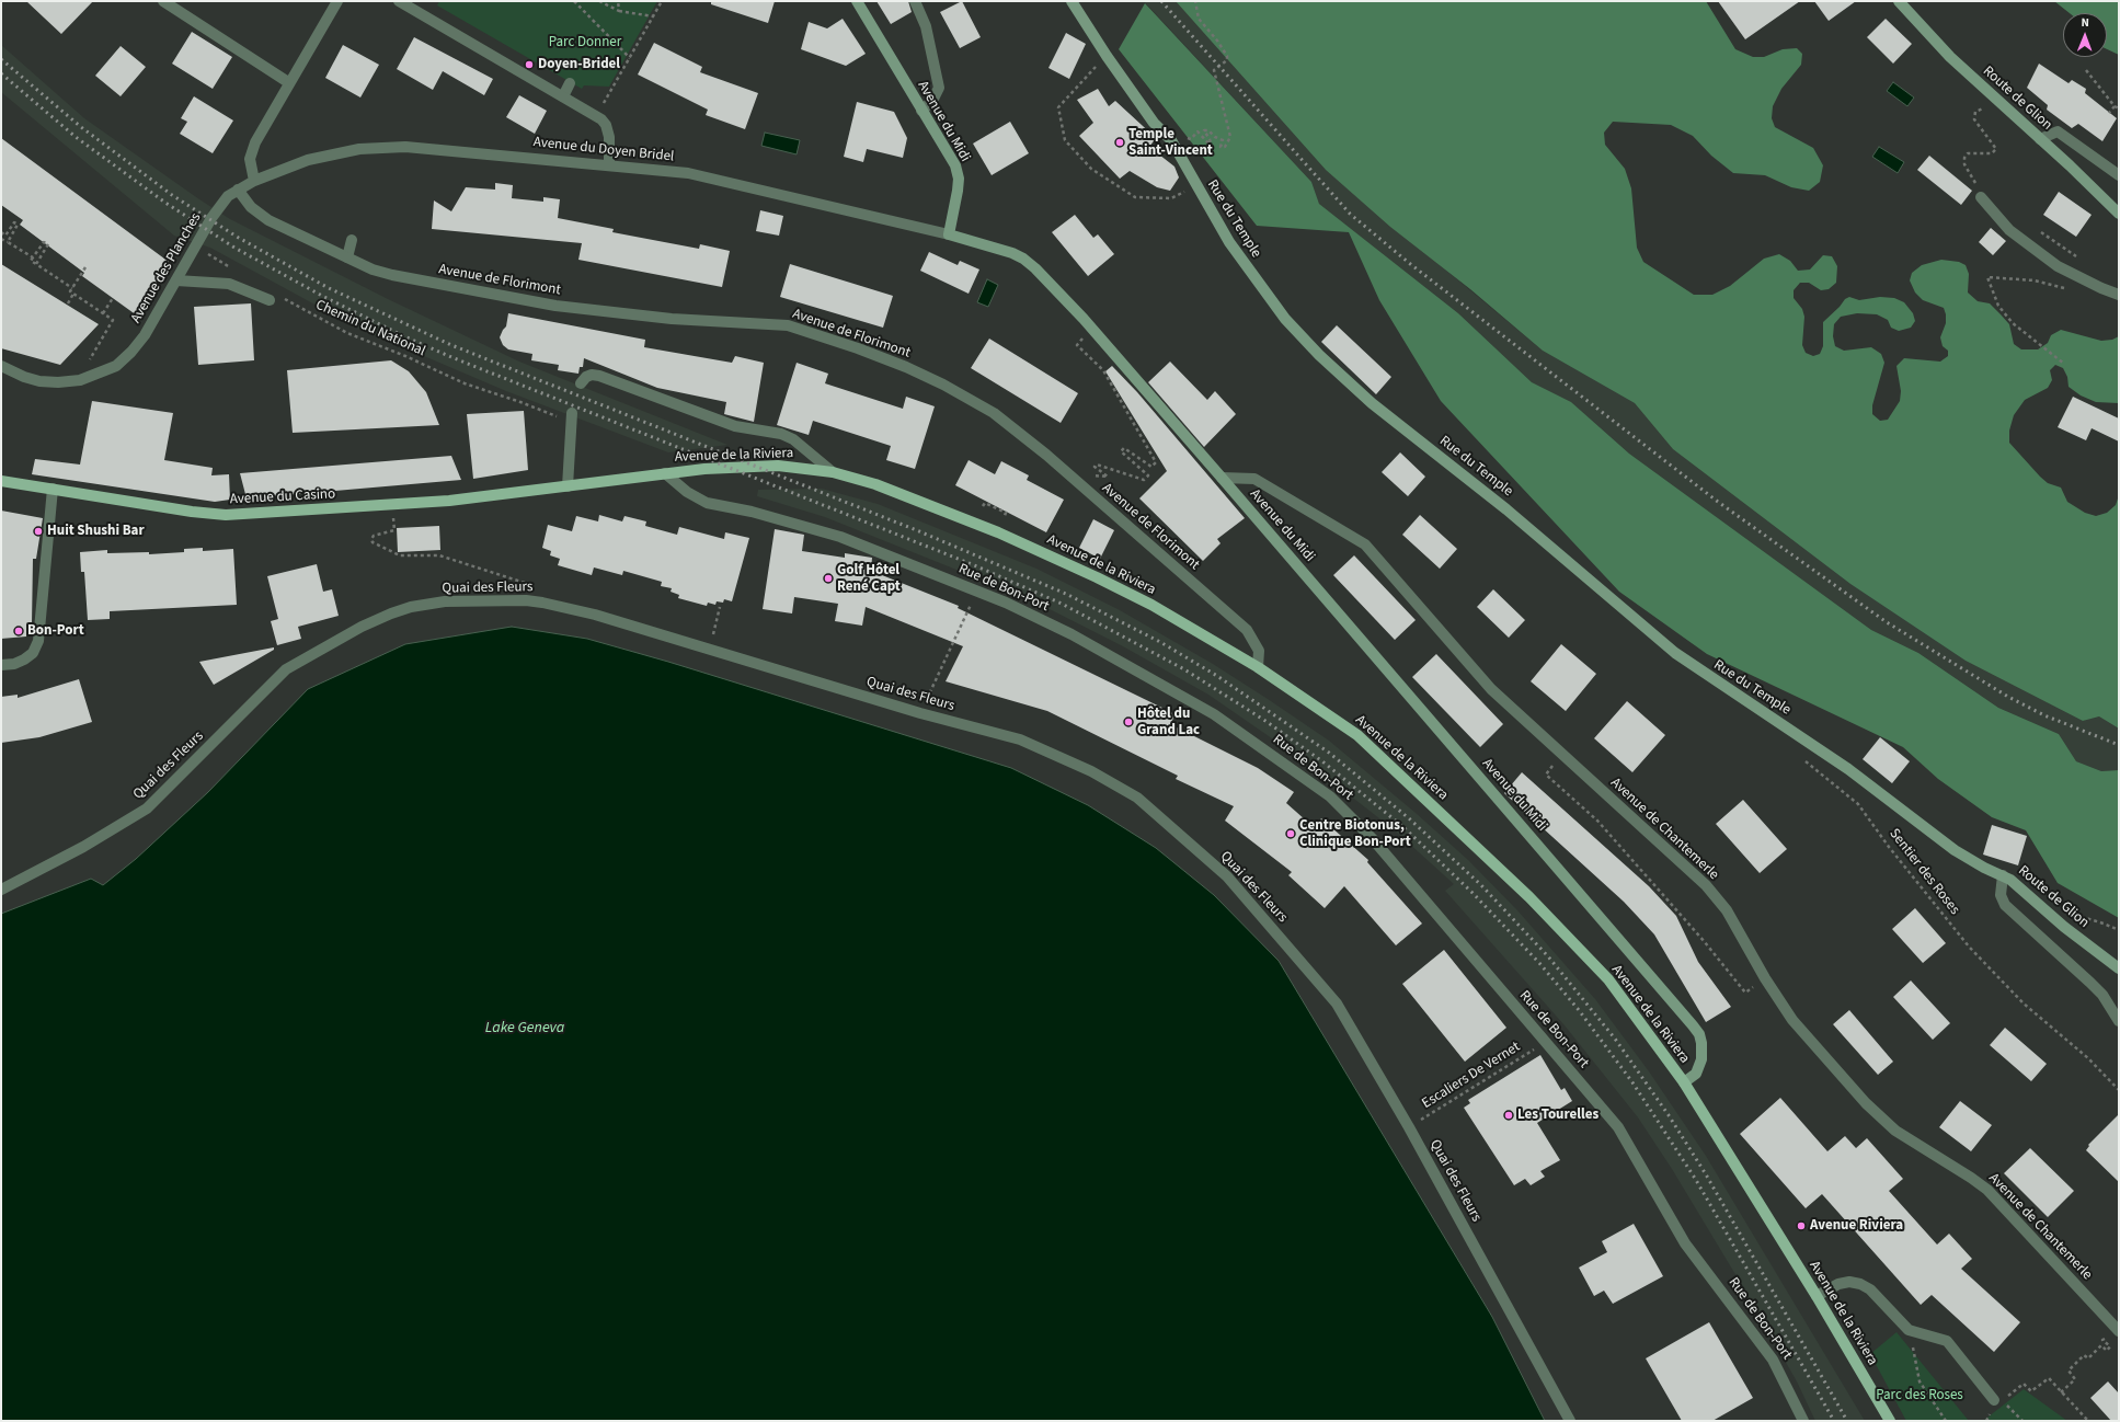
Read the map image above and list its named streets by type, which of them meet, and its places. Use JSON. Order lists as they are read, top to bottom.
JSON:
{
  "streets": {
    "main road": ["Avenue de la Riviera", "Avenue du Casino"],
    "street": [
      "Route de Glion",
      "Avenue du Midi",
      "Avenue du Doyen Bridel",
      "Rue du Temple",
      "Avenue des Planches",
      "Avenue de Florimont",
      "Quai des Fleurs",
      "Rue de Bon-Port",
      "Avenue de Chantemerle"
    ],
    "path": ["Chemin du National", "Sentier des Roses", "Escaliers De Vernet"]
  },
  "crossings": [
    ["Route de Glion", "Rue du Temple"],
    ["Avenue du Midi", "Avenue du Doyen Bridel"],
    ["Avenue du Midi", "Avenue de la Riviera"],
    ["Avenue du Midi", "Avenue de Chantemerle"],
    ["Avenue du Doyen Bridel", "Avenue des Planches"],
    ["Avenue des Planches", "Avenue de Florimont"],
    ["Avenue de Florimont", "Avenue de la Riviera"],
    ["Avenue de la Riviera", "Avenue du Casino"],
    ["Avenue de la Riviera", "Rue de Bon-Port"],
    ["Quai des Fleurs", "Escaliers De Vernet"],
    ["Rue de Bon-Port", "Escaliers De Vernet"]
  ],
  "water": ["Lake Geneva"],
  "parks": ["Parc Donner", "Parc des Roses"],
  "places": [
    "Doyen-Bridel",
    "Temple Saint-Vincent",
    "Huit Shushi Bar",
    "Golf Hôtel René Capt",
    "Bon-Port",
    "Hôtel du Grand Lac",
    "Centre Biotonus, Clinique Bon-Port",
    "Les Tourelles",
    "Avenue Riviera"
  ],
  "north": "top"
}
